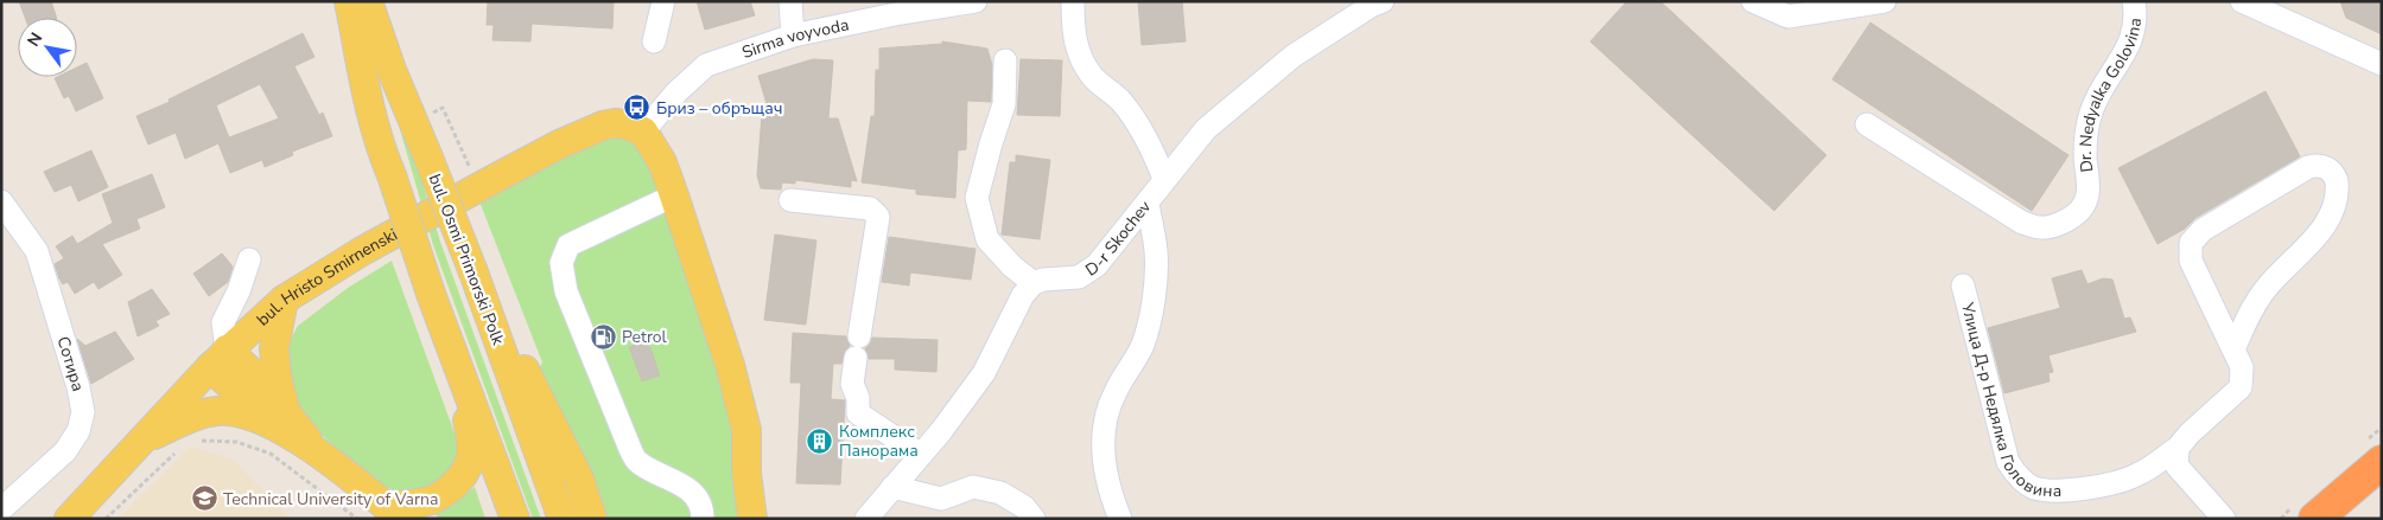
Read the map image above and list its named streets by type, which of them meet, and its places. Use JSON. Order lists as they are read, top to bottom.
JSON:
{
  "streets": {
    "main road": ["bul. Osmi Primorski Polk", "bul. Hristo Smirnenski"],
    "street": [
      "Sirma voyvoda",
      "Dr. Nedyalka Golovina",
      "D-r Skochev",
      "Сотира",
      "Улица Д-р Недялка Головина"
    ]
  },
  "crossings": [
    ["Sirma voyvoda", "bul. Hristo Smirnenski"]
  ],
  "places": {
    "bus stop": ["Бриз – обръщач"],
    "fuel station": ["Petrol"],
    "building": ["Комплекс Панорама"],
    "school or university": ["Technical University of Varna"]
  },
  "north": "top left"
}
